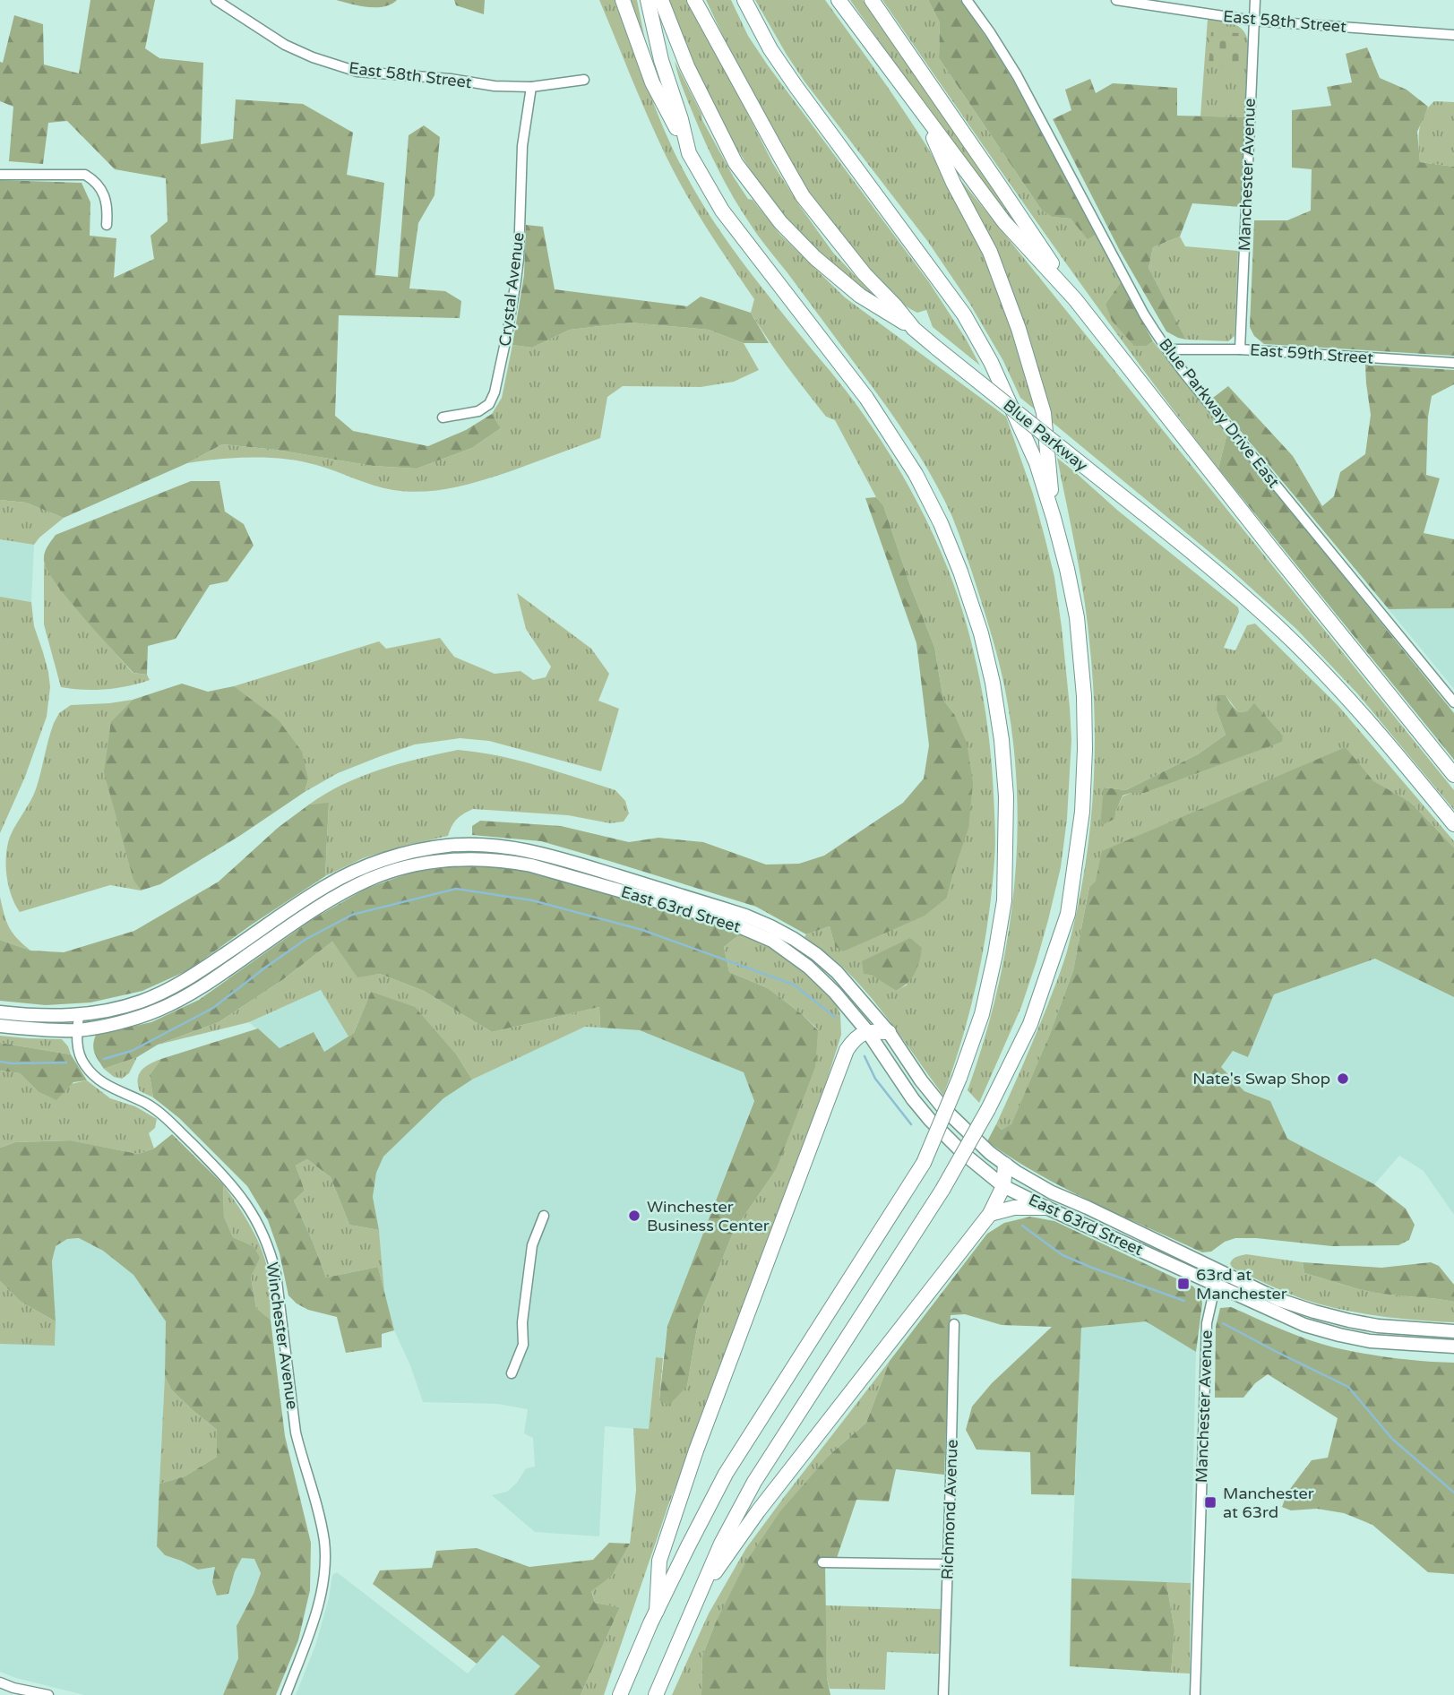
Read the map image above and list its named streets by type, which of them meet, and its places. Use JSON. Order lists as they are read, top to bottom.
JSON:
{
  "streets": {
    "highway": ["Blue Parkway"],
    "main road": ["East 63rd Street"],
    "street": [
      "East 58th Street",
      "Manchester Avenue",
      "Crystal Avenue",
      "East 59th Street",
      "Blue Parkway Drive East",
      "Winchester Avenue",
      "Richmond Avenue"
    ]
  },
  "crossings": [
    ["East 58th Street", "Manchester Avenue"],
    ["East 58th Street", "Crystal Avenue"],
    ["Manchester Avenue", "East 59th Street"],
    ["Manchester Avenue", "East 63rd Street"],
    ["East 59th Street", "Blue Parkway Drive East"],
    ["East 63rd Street", "Winchester Avenue"]
  ],
  "places": {
    "other": ["Nate's Swap Shop", "Winchester Business Center"],
    "transit": ["63rd at Manchester", "Manchester at 63rd"]
  }
}
